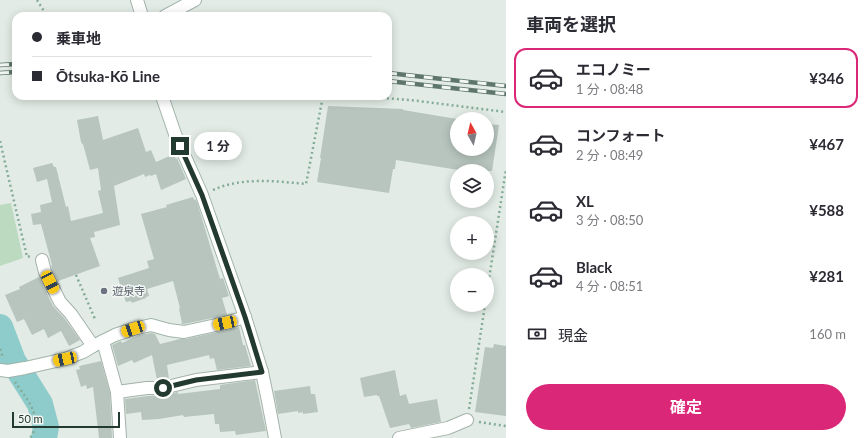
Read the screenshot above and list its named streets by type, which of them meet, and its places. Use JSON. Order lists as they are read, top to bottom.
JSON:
{
  "places": ["遊泉寺"],
  "scale_bar": "50 m",
  "north": "top",
  "page": {
    "heading": "車両を選択",
    "banner": ["乗車地", "Ōtsuka-Kō Line"],
    "list": [
      {
        "name": "エコノミー",
        "note": "1 分 · 08:48",
        "value": "¥346"
      },
      {
        "name": "コンフォート",
        "note": "2 分 · 08:49",
        "value": "¥467"
      },
      {
        "name": "XL",
        "note": "3 分 · 08:50",
        "value": "¥588"
      },
      {
        "name": "Black",
        "note": "4 分 · 08:51",
        "value": "¥281"
      }
    ],
    "map_buttons": ["+", "−"],
    "bubble": "1 分",
    "pay": ["現金", "160 m"],
    "buttons": "確定",
    "scale": "50 m"
  }
}
